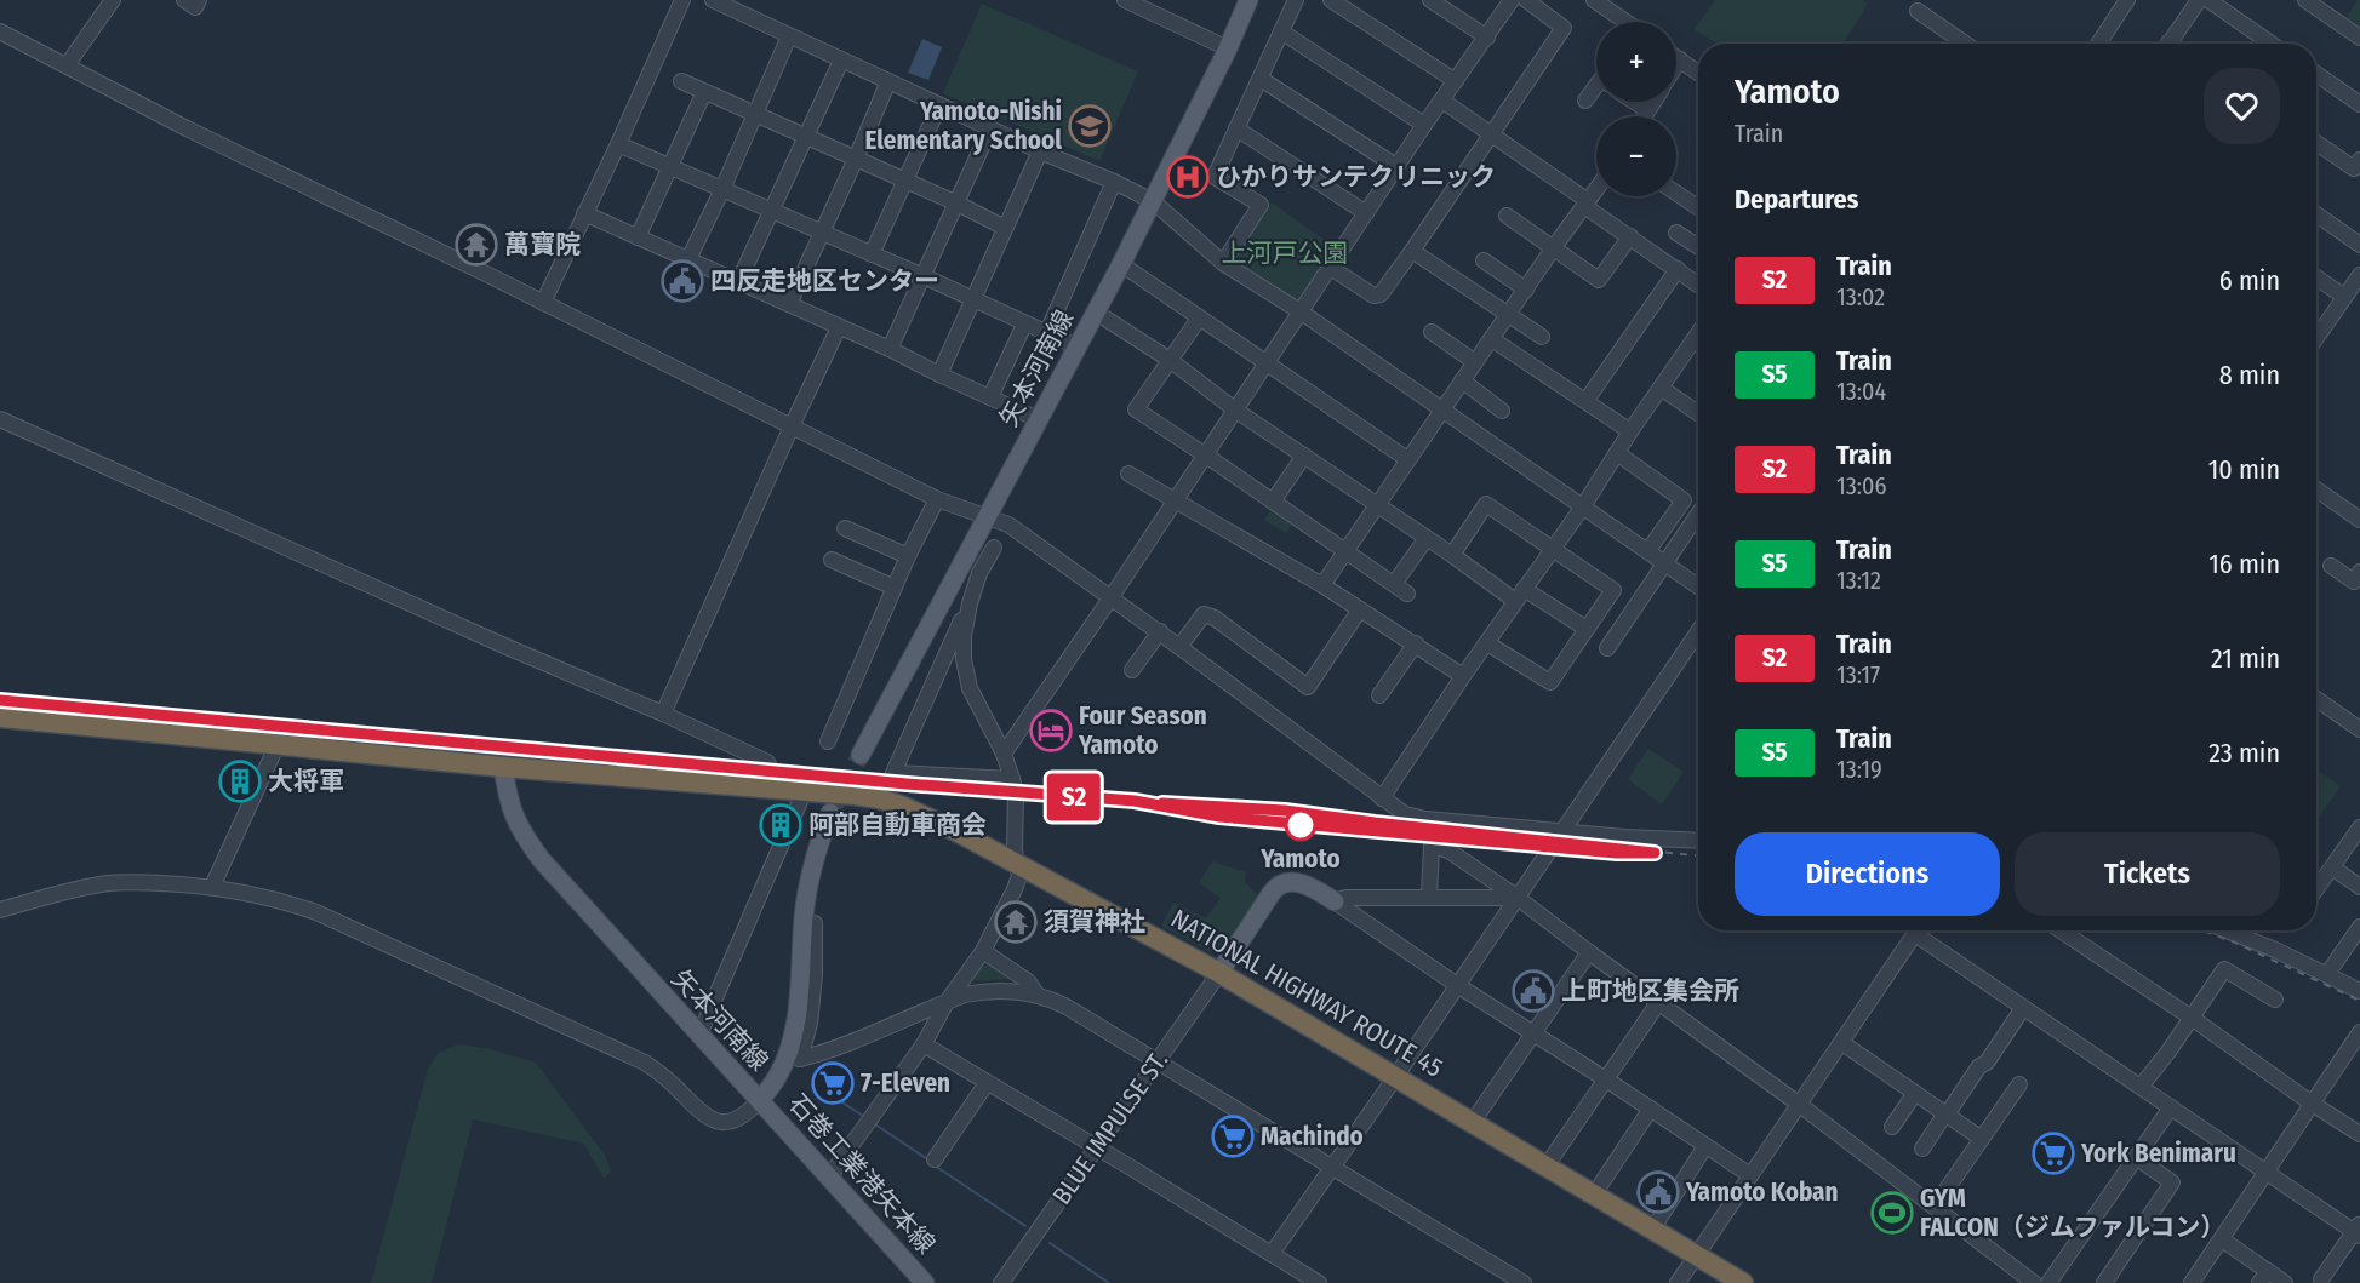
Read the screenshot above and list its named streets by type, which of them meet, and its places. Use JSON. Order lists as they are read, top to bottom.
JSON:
{
  "streets": {
    "highway": ["NATIONAL HIGHWAY ROUTE 45"],
    "main road": ["矢本河南線", "石巻工業港矢本線"],
    "street": ["BLUE IMPULSE ST."]
  },
  "crossings": [
    ["矢本河南線", "NATIONAL HIGHWAY ROUTE 45"],
    ["矢本河南線", "石巻工業港矢本線"],
    ["NATIONAL HIGHWAY ROUTE 45", "BLUE IMPULSE ST."]
  ],
  "parks": ["上河戸公園"],
  "places": {
    "school or university": ["Yamoto-Nishi Elementary School"],
    "hospital": ["ひかりサンテクリニック"],
    "temple": ["萬寶院", "須賀神社"],
    "public building": ["四反走地区センター", "上町地区集会所", "Yamoto Koban"],
    "hotel": ["Four Season Yamoto"],
    "building": ["大将軍", "阿部自動車商会"],
    "other": ["Yamoto"],
    "supermarket": ["7-Eleven", "Machindo", "York Benimaru"],
    "sports": ["GYM FALCON（ジムファルコン）"]
  },
  "page": {
    "on_map": "S2",
    "map_buttons": ["+", "−"],
    "heading": [
      ["Yamoto", "Train"],
      "Departures"
    ],
    "list": [
      {
        "mark": "S2",
        "name": "Train",
        "note": "13:02",
        "value": "6 min"
      },
      {
        "mark": "S5",
        "name": "Train",
        "note": "13:04",
        "value": "8 min"
      },
      {
        "mark": "S2",
        "name": "Train",
        "note": "13:06",
        "value": "10 min"
      },
      {
        "mark": "S5",
        "name": "Train",
        "note": "13:12",
        "value": "16 min"
      },
      {
        "mark": "S2",
        "name": "Train",
        "note": "13:17",
        "value": "21 min"
      },
      {
        "mark": "S5",
        "name": "Train",
        "note": "13:19",
        "value": "23 min"
      }
    ],
    "buttons": ["Directions", "Tickets"]
  }
}
